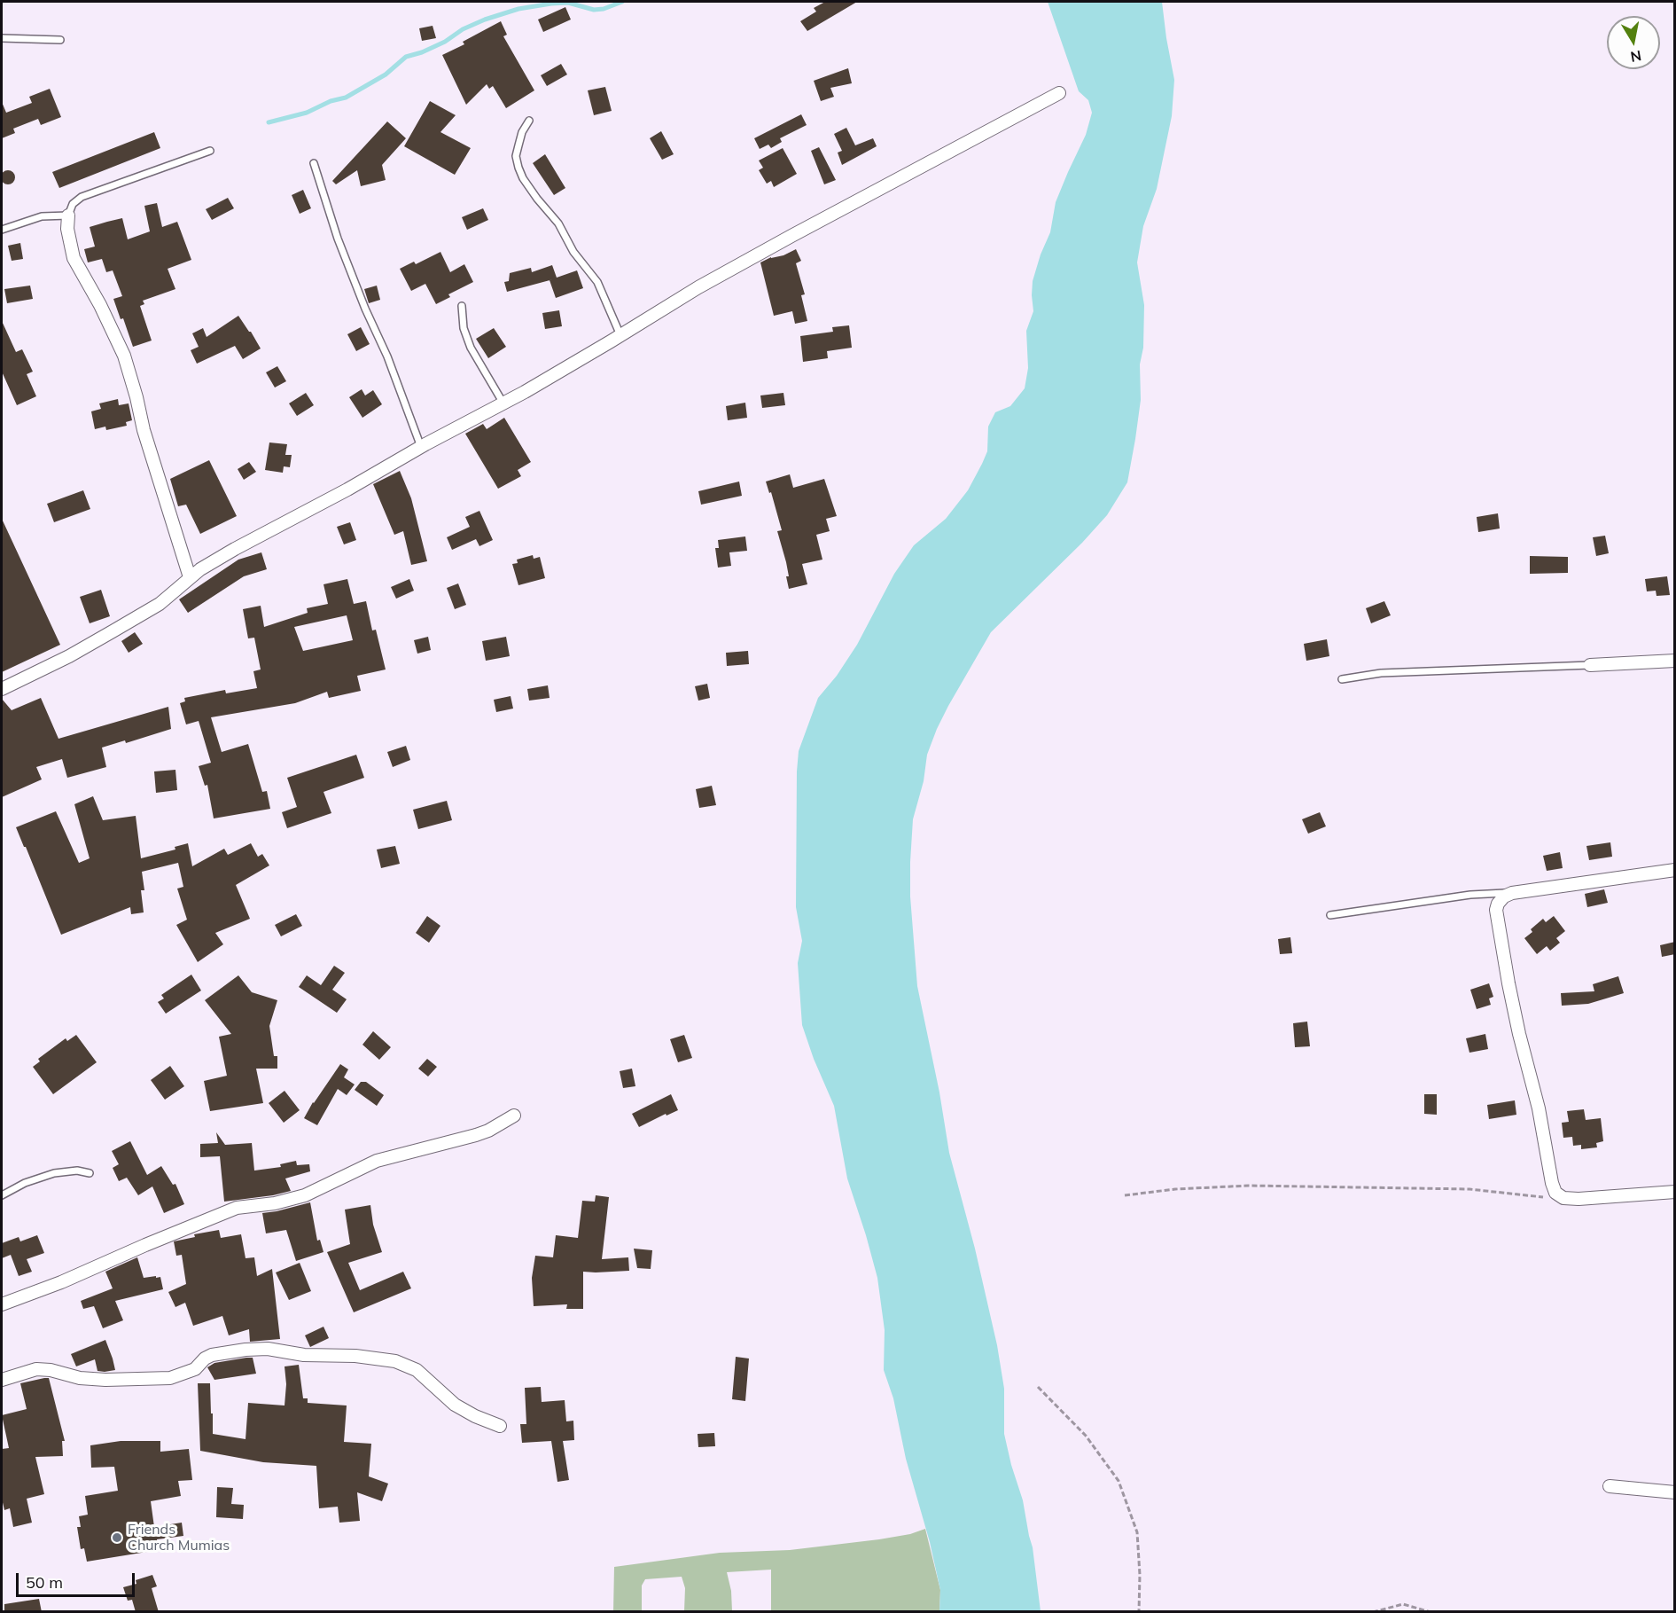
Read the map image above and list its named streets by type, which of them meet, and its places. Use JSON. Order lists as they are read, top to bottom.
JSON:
{
  "places": ["Friends Church Mumias"],
  "scale_bar": "50 m",
  "north": "bottom"
}
